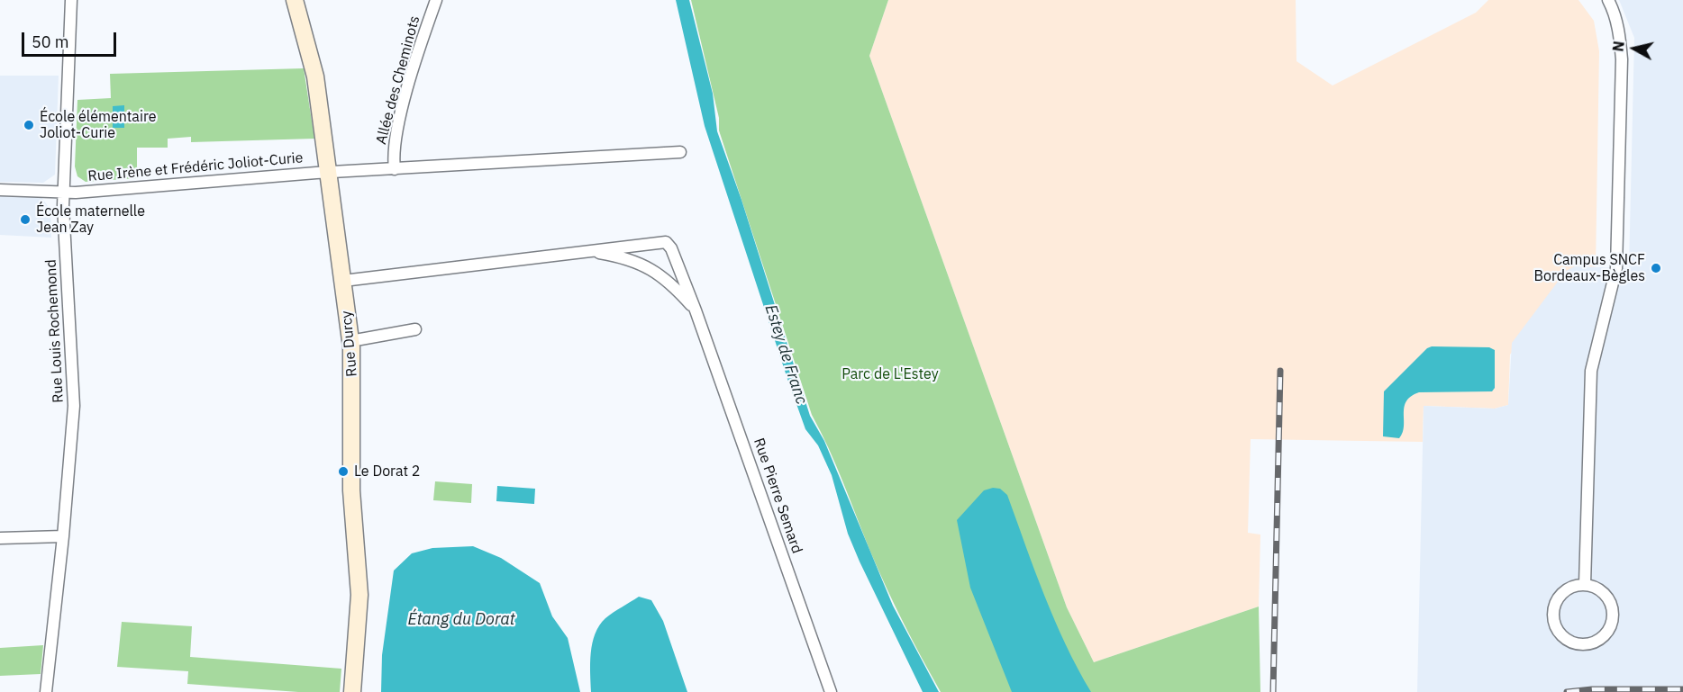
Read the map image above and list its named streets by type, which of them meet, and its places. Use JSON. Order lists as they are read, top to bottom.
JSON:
{
  "streets": {
    "street": [
      "Allée des Cheminots",
      "Rue Irène et Frédéric Joliot-Curie",
      "Rue Louis Rochemond",
      "Rue Durcy",
      "Rue Pierre Semard"
    ]
  },
  "crossings": [
    ["Allée des Cheminots", "Rue Irène et Frédéric Joliot-Curie"],
    ["Rue Irène et Frédéric Joliot-Curie", "Rue Louis Rochemond"],
    ["Rue Irène et Frédéric Joliot-Curie", "Rue Durcy"],
    ["Rue Durcy", "Rue Pierre Semard"]
  ],
  "water": ["Estey de Franc", "Étang du Dorat"],
  "parks": ["Parc de L'Estey"],
  "places": [
    "École élémentaire Joliot-Curie",
    "École maternelle Jean Zay",
    "Campus SNCF Bordeaux-Bègles",
    "Le Dorat 2"
  ],
  "scale_bar": "50 m",
  "north": "left"
}
